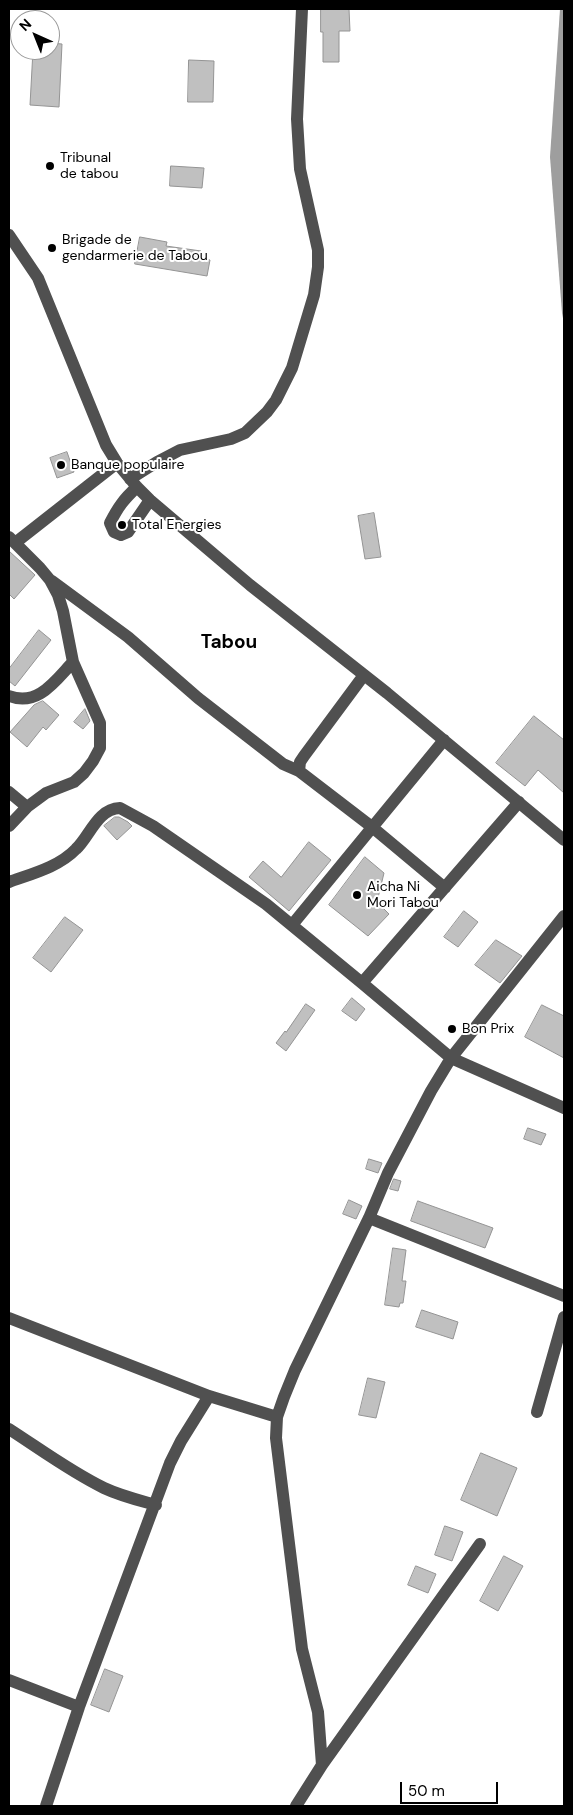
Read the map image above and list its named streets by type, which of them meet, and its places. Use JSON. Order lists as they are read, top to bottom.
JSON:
{
  "districts": ["Tabou"],
  "places": [
    "Tribunal de tabou",
    "Brigade de gendarmerie de Tabou",
    "Banque populaire",
    "Total Energies",
    "Aicha Ni Mori Tabou",
    "Bon Prix"
  ],
  "scale_bar": "50 m",
  "north": "top left"
}
